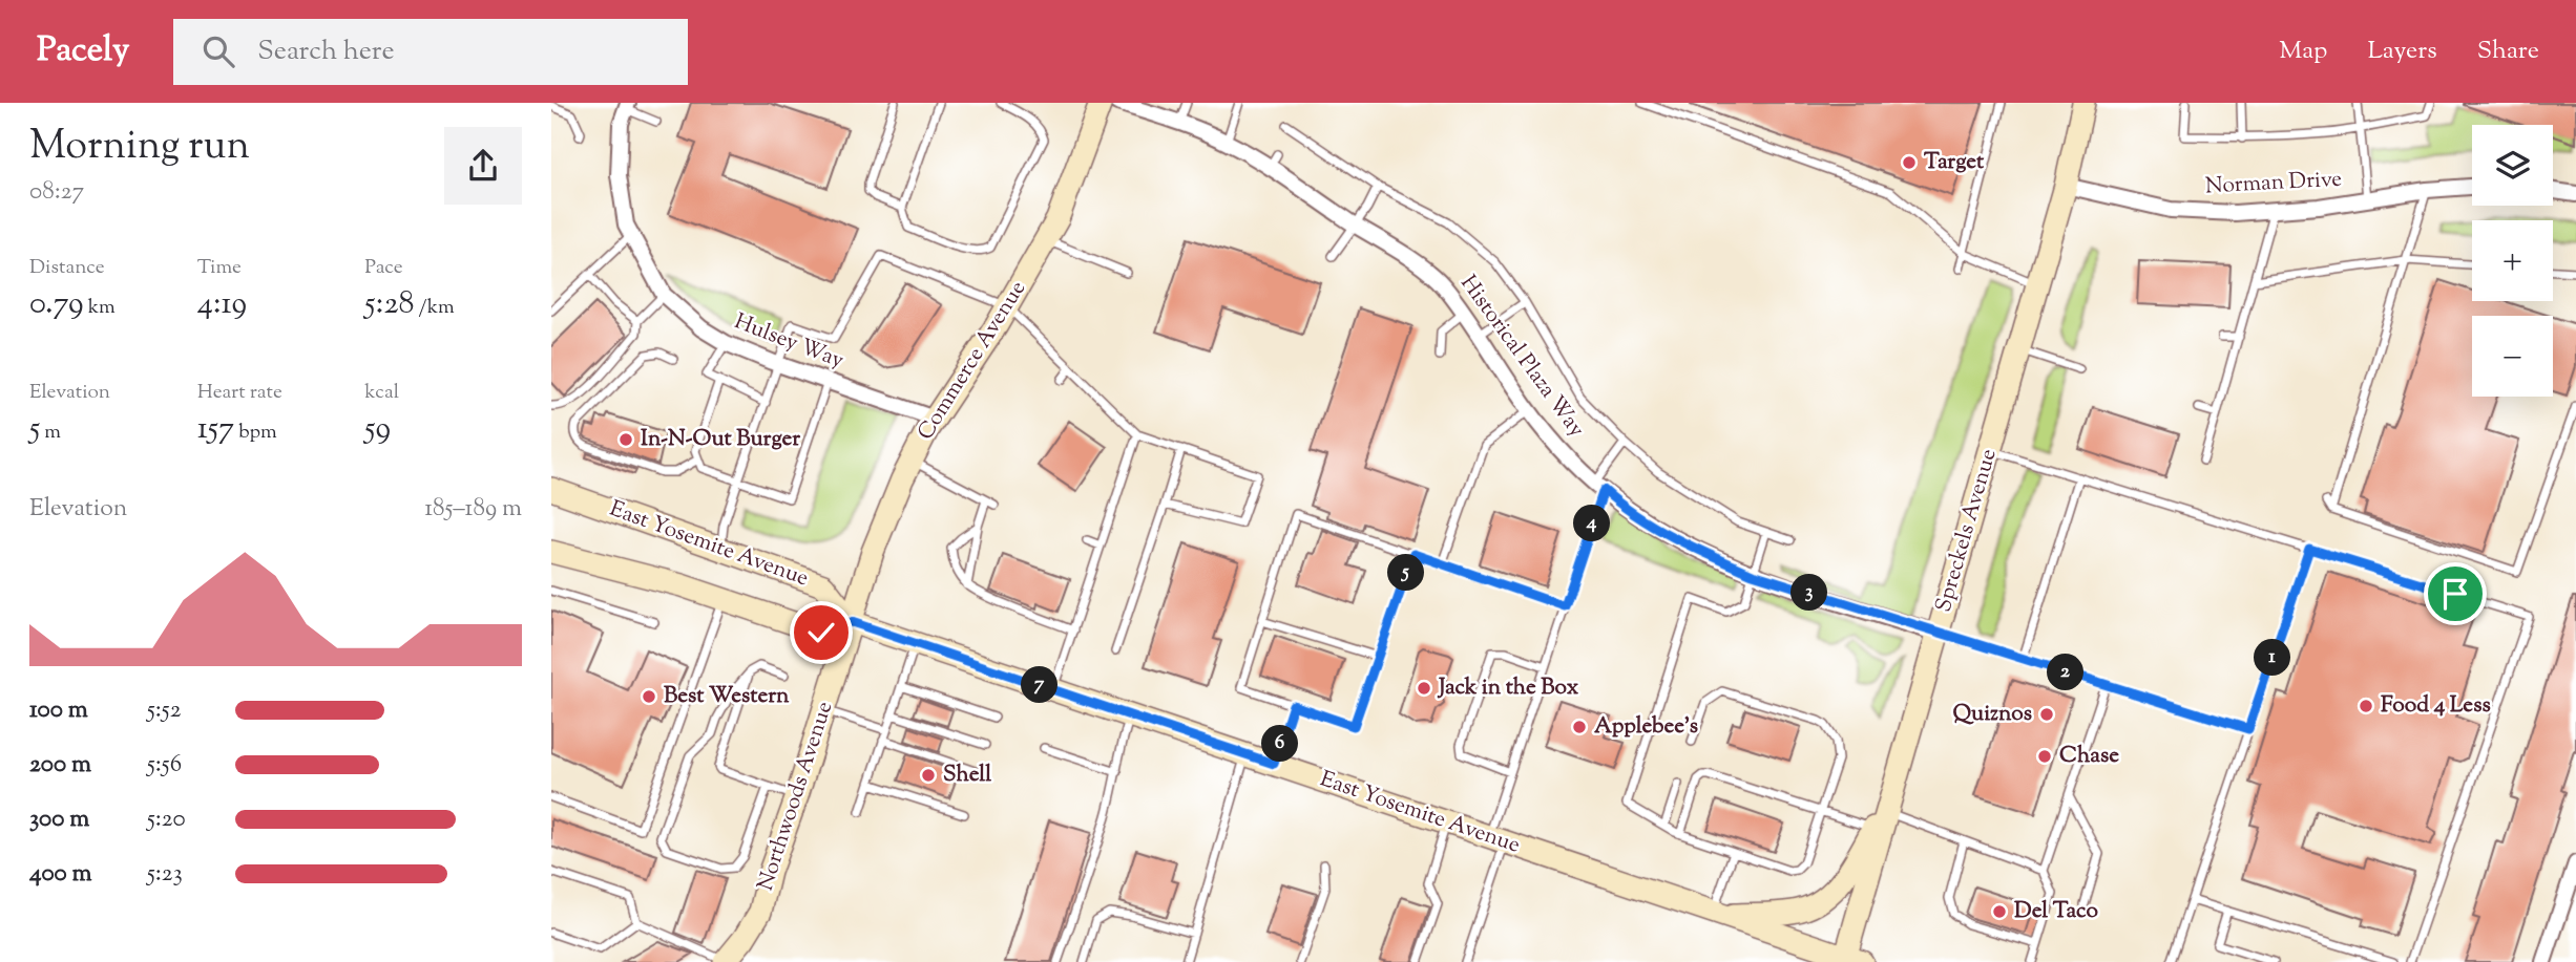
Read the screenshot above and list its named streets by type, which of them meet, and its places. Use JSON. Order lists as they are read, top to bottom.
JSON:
{
  "streets": {
    "main road": [
      "Commerce Avenue",
      "Spreckels Avenue",
      "East Yosemite Avenue",
      "Northwoods Avenue"
    ],
    "street": ["Norman Drive", "Hulsey Way", "Historical Plaza Way"]
  },
  "crossings": [
    ["Norman Drive", "Spreckels Avenue"],
    ["Hulsey Way", "Commerce Avenue"],
    ["Historical Plaza Way", "Spreckels Avenue"],
    ["Commerce Avenue", "East Yosemite Avenue"],
    ["Commerce Avenue", "Northwoods Avenue"],
    ["East Yosemite Avenue", "Northwoods Avenue"]
  ],
  "places": [
    "Target",
    "In-N-Out Burger",
    "Jack in the Box",
    "Best Western",
    "Food 4 Less",
    "Quiznos",
    "Applebee's",
    "Chase",
    "Shell",
    "Del Taco"
  ],
  "page": {
    "header": "Pacely",
    "search": "Search here",
    "nav": ["Map", "Layers", "Share"],
    "heading": ["Morning run", "08:27"],
    "map_buttons": ["+", "−"],
    "stats": [
      ["Distance", "0.79 km"],
      ["Time", "4:19"],
      ["Pace", "5:28 /km"],
      ["Elevation", "5 m"],
      ["Heart rate", "157 bpm"],
      ["kcal", "59"]
    ],
    "chart": ["Elevation", "185–189 m"],
    "pins": [
      "4",
      "5",
      "3",
      "1",
      "2",
      "7",
      "6"
    ],
    "list": [
      {
        "name": "100 m",
        "note": "5:52"
      },
      {
        "name": "200 m",
        "note": "5:56"
      },
      {
        "name": "300 m",
        "note": "5:20"
      },
      {
        "name": "400 m",
        "note": "5:23"
      }
    ]
  }
}
